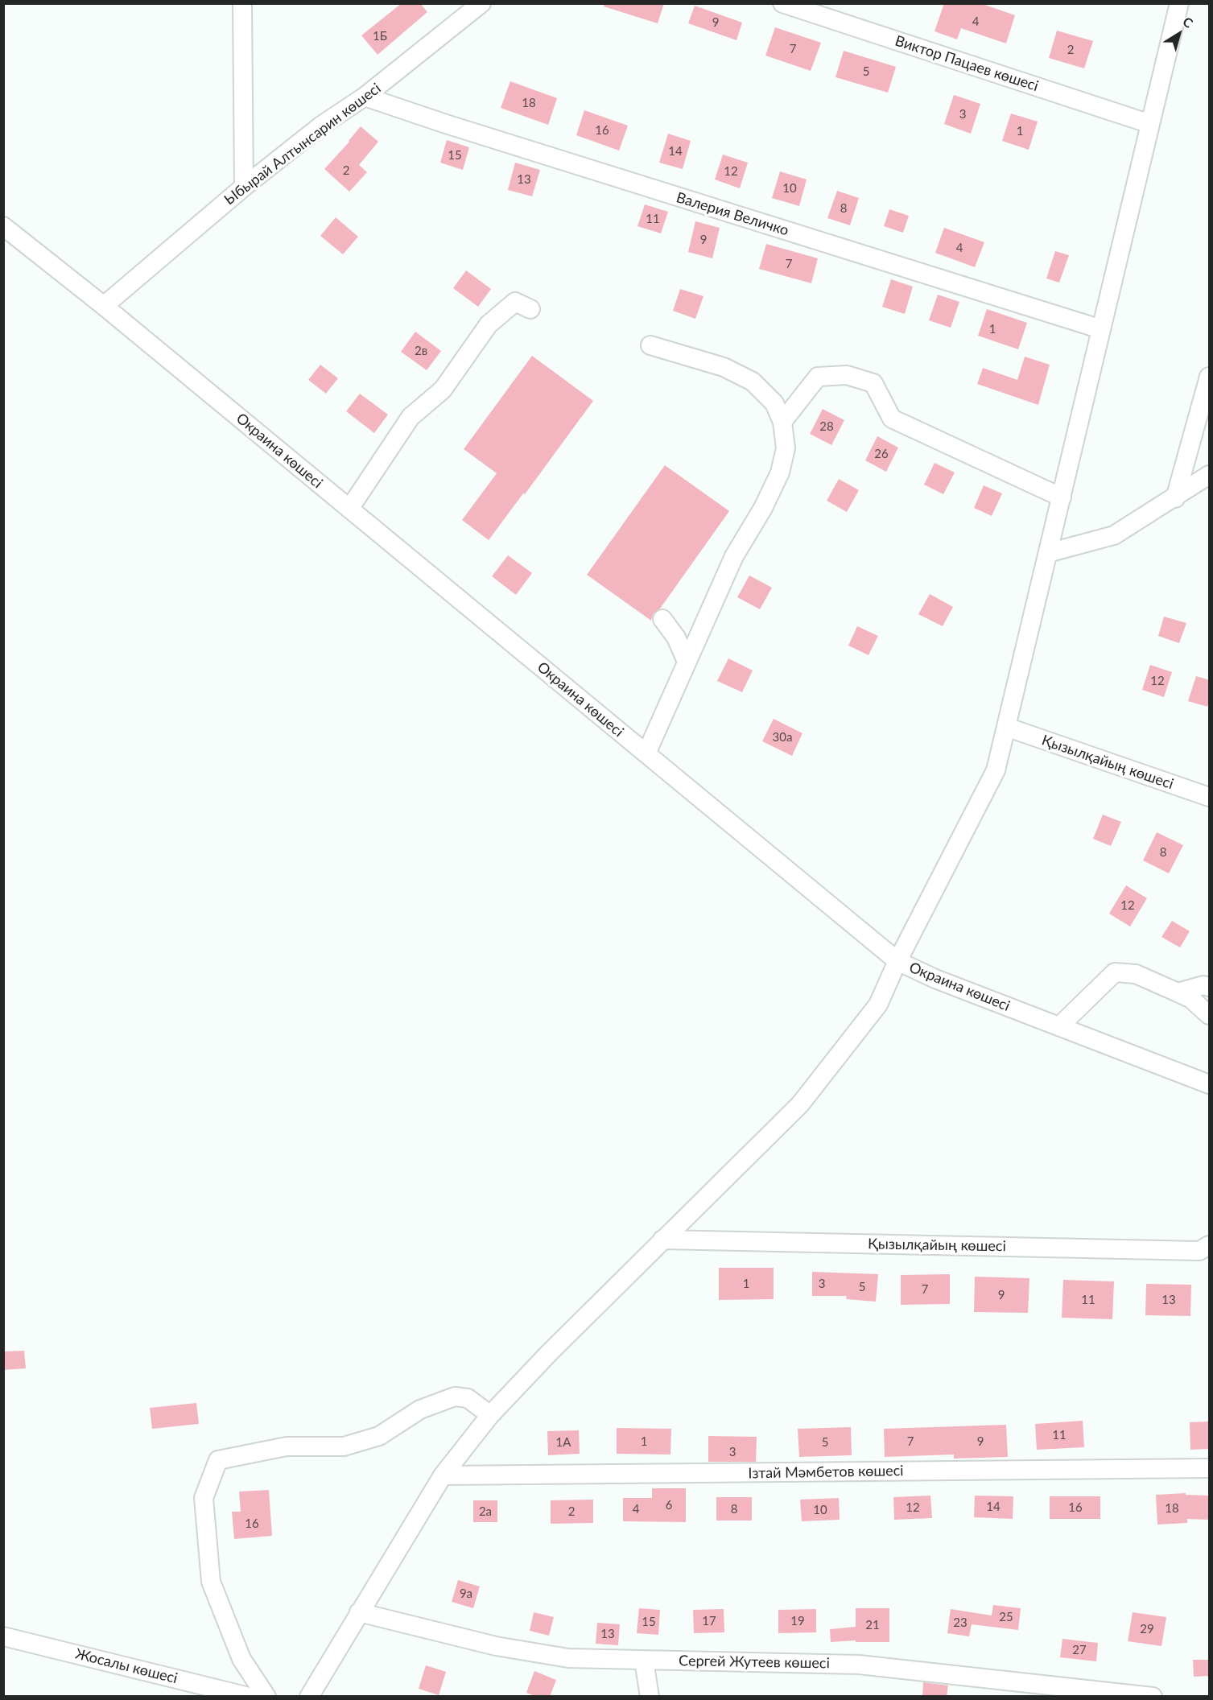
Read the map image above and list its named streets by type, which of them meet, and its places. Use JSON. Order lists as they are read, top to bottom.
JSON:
{
  "streets": {
    "street": [
      "Виктор Пацаев көшесі",
      "Ыбырай Алтынсарин көшесі",
      "Валерия Величко",
      "Окраина көшесі",
      "Қызылқайың көшесі",
      "Ізтай Мәмбетов көшесі",
      "Сергей Жутеев көшесі",
      "Жосалы көшесі"
    ]
  },
  "crossings": [
    ["Ыбырай Алтынсарин көшесі", "Валерия Величко"],
    ["Ыбырай Алтынсарин көшесі", "Окраина көшесі"]
  ],
  "house_numbers": [
    "4",
    "9",
    "1Б",
    "7",
    "2",
    "5",
    "18",
    "3",
    "16",
    "1",
    "14",
    "15",
    "2",
    "12",
    "13",
    "10",
    "8",
    "11",
    "9",
    "4",
    "7",
    "1",
    "2в",
    "28",
    "26",
    "12",
    "30а",
    "8",
    "12",
    "1",
    "3",
    "5",
    "7",
    "9",
    "11",
    "13",
    "11",
    "1",
    "7",
    "9",
    "1А",
    "5",
    "3",
    "6",
    "14",
    "12",
    "16",
    "18",
    "4",
    "8",
    "10",
    "2а",
    "2",
    "16",
    "9а",
    "25",
    "17",
    "19",
    "15",
    "23",
    "21",
    "29",
    "13",
    "27"
  ],
  "north": "top right"
}
